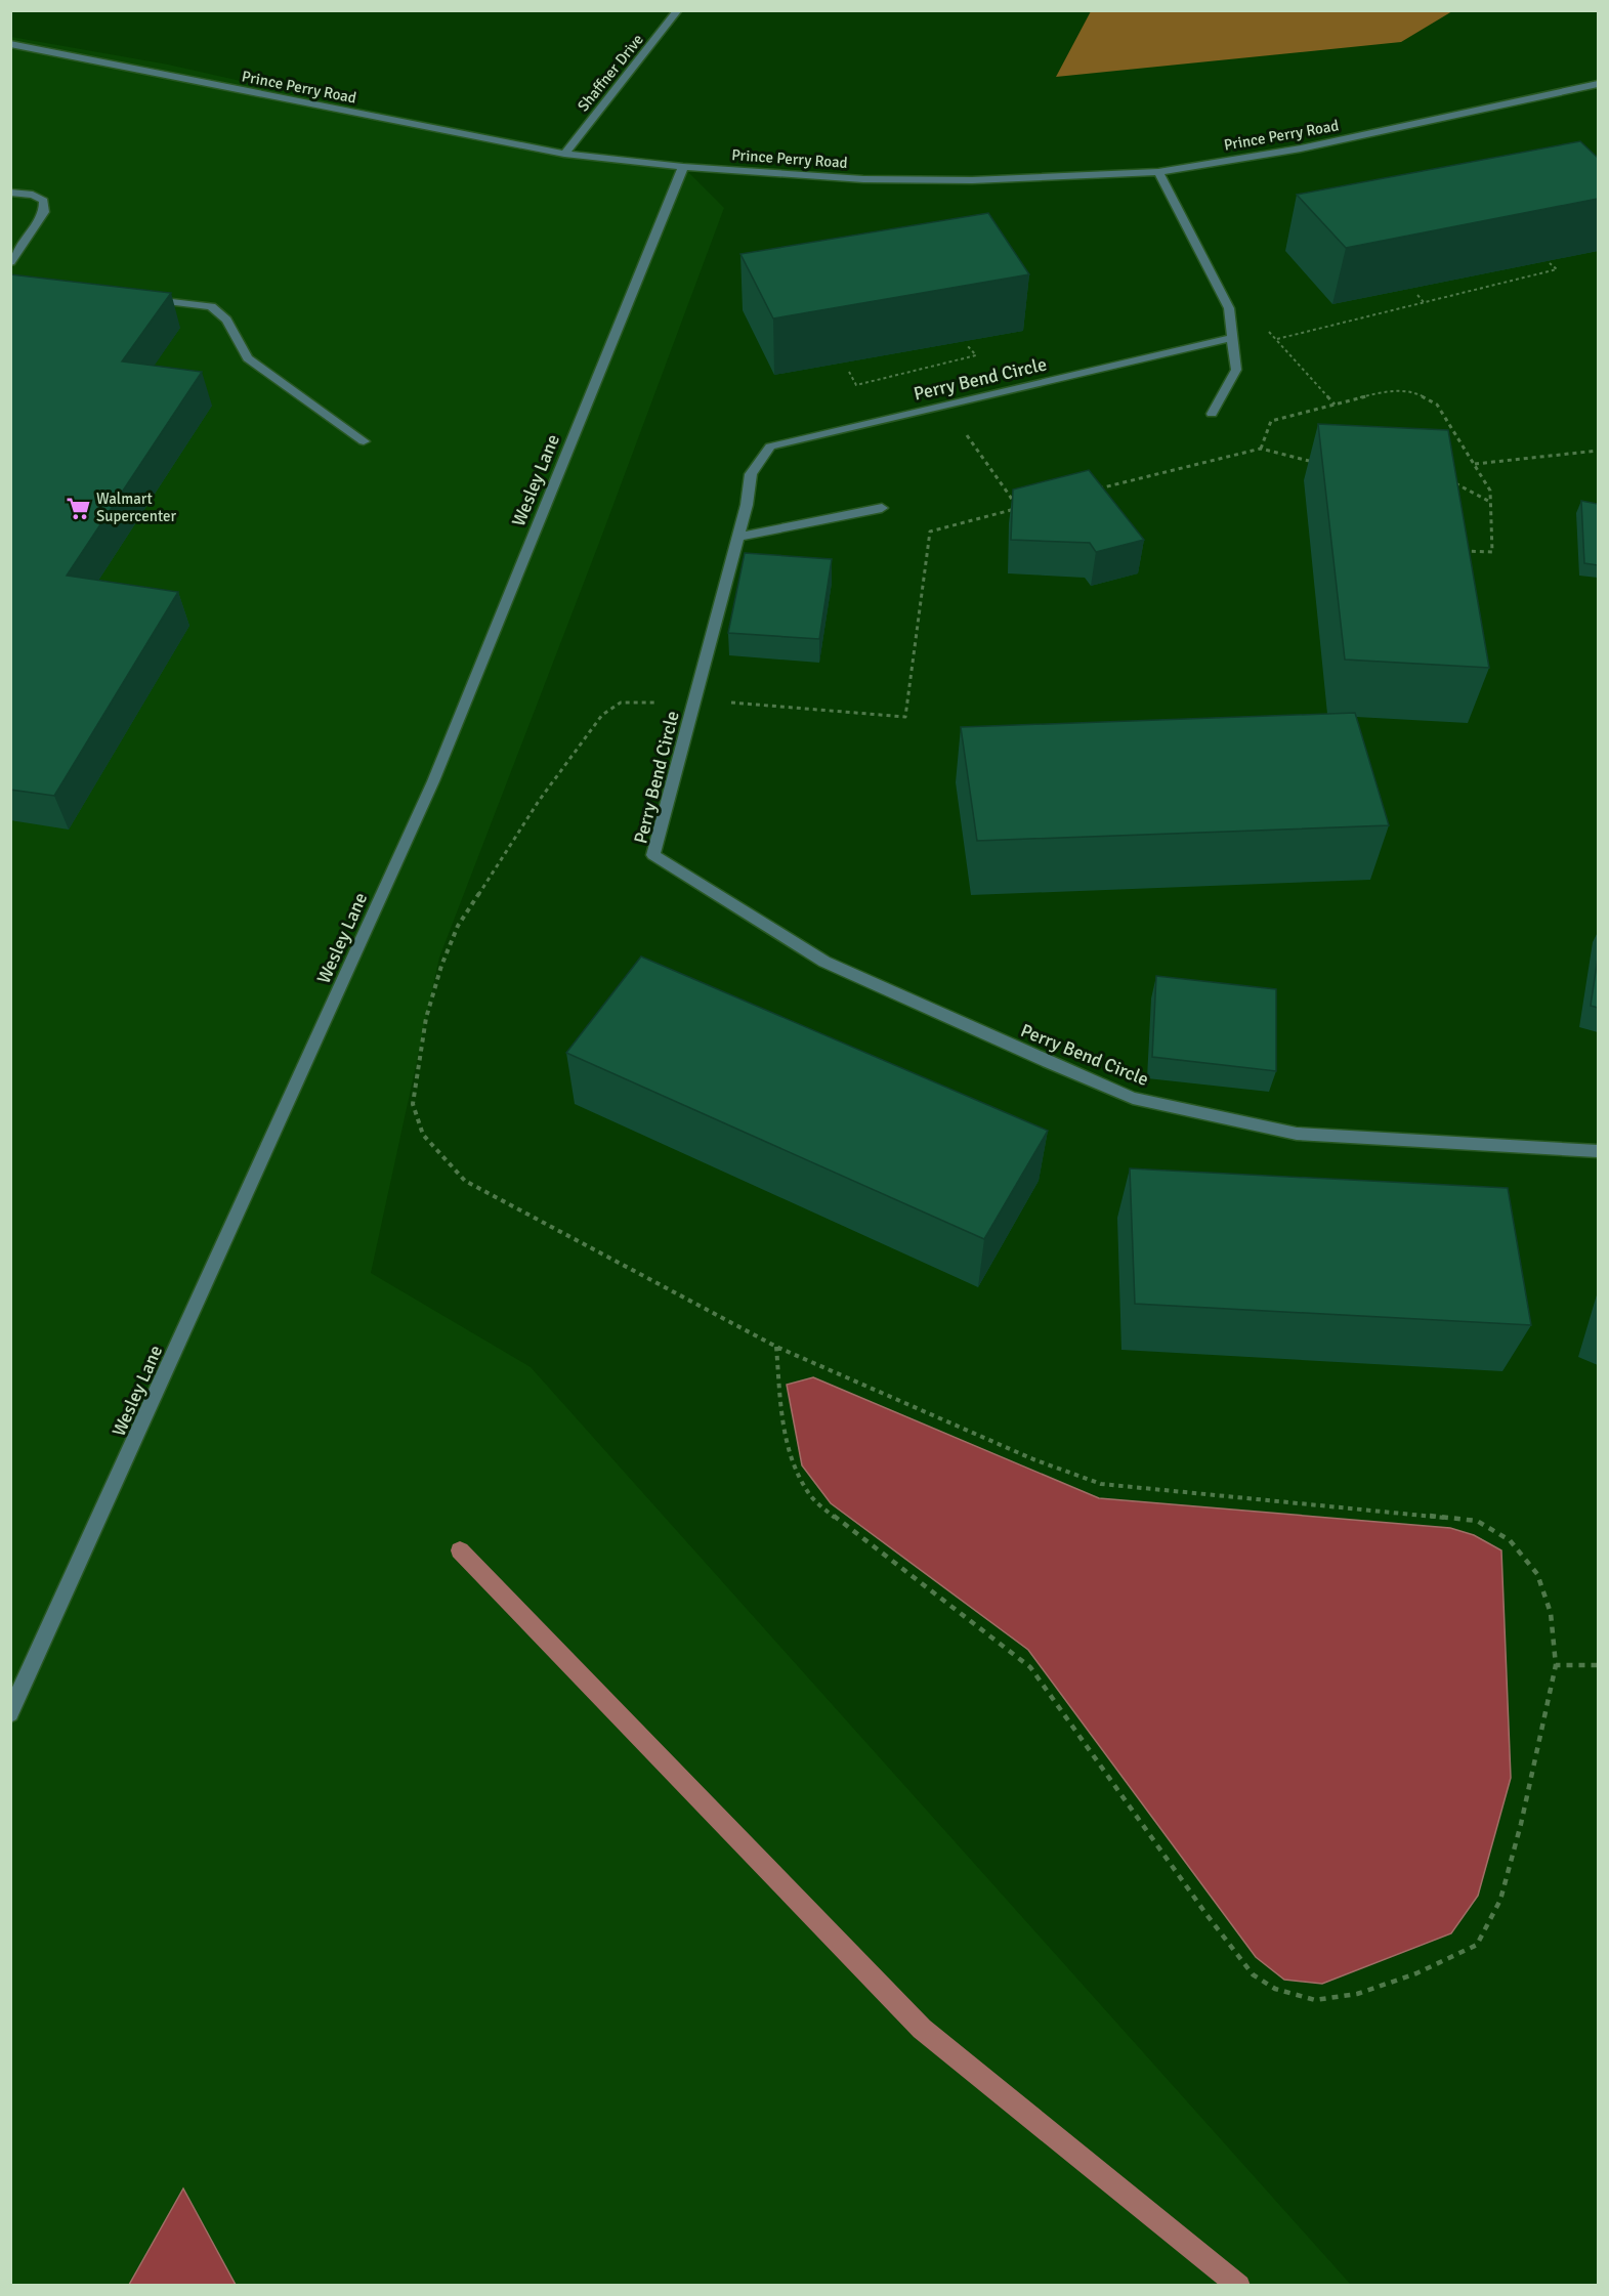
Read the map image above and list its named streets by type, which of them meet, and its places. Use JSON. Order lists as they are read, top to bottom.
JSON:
{
  "streets": {
    "street": [
      "Shaffner Drive",
      "Prince Perry Road",
      "Perry Bend Circle",
      "Wesley Lane"
    ]
  },
  "crossings": [
    ["Shaffner Drive", "Prince Perry Road"],
    ["Prince Perry Road", "Wesley Lane"]
  ],
  "places": {
    "supermarket": ["Walmart Supercenter"]
  }
}
